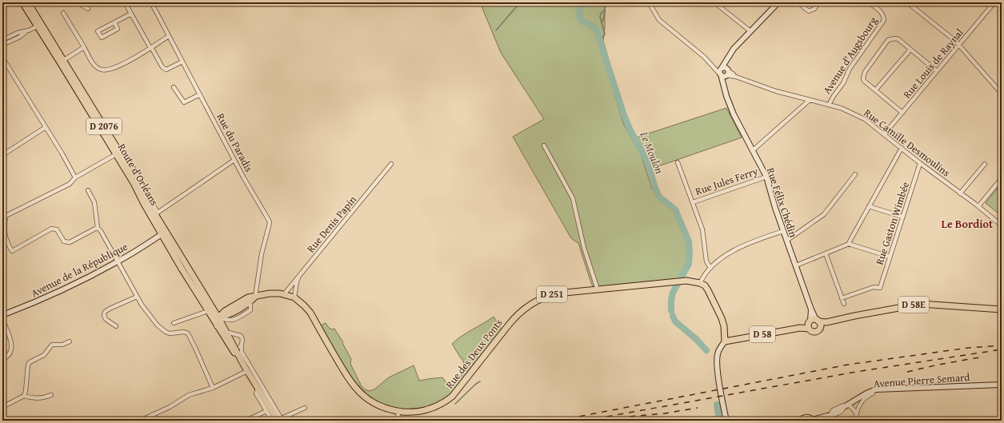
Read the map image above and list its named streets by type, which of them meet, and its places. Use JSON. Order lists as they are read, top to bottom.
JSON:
{
  "streets": {
    "main road": [
      "D 2076",
      "Route d'Orléans",
      "D 251",
      "D 58E",
      "D 58",
      "Rue des Deux Ponts"
    ],
    "street": [
      "Avenue d'Augsbourg",
      "Rue Louis de Raynal",
      "Rue du Paradis",
      "Rue Camille Desmoulins",
      "Rue Jules Ferry",
      "Rue Félix Chédin",
      "Rue Gaston Wimbée",
      "Rue Denis Papin",
      "Avenue de la République",
      "Avenue Pierre Semard"
    ]
  },
  "crossings": [
    ["Avenue d'Augsbourg", "Rue Camille Desmoulins"],
    ["Rue Louis de Raynal", "Rue Camille Desmoulins"],
    ["Rue du Paradis", "Rue des Deux Ponts"],
    ["Rue Camille Desmoulins", "Rue Félix Chédin"],
    ["Rue Camille Desmoulins", "Rue Gaston Wimbée"],
    ["Route d'Orléans", "Avenue de la République"],
    ["Route d'Orléans", "Rue des Deux Ponts"],
    ["Rue Jules Ferry", "Rue Félix Chédin"],
    ["Rue Félix Chédin", "D 58E"],
    ["Rue Félix Chédin", "D 58"],
    ["Rue Denis Papin", "Rue des Deux Ponts"],
    ["D 58E", "D 58"]
  ],
  "districts": ["Le Bordiot"],
  "water": ["Le Moulon"]
}
